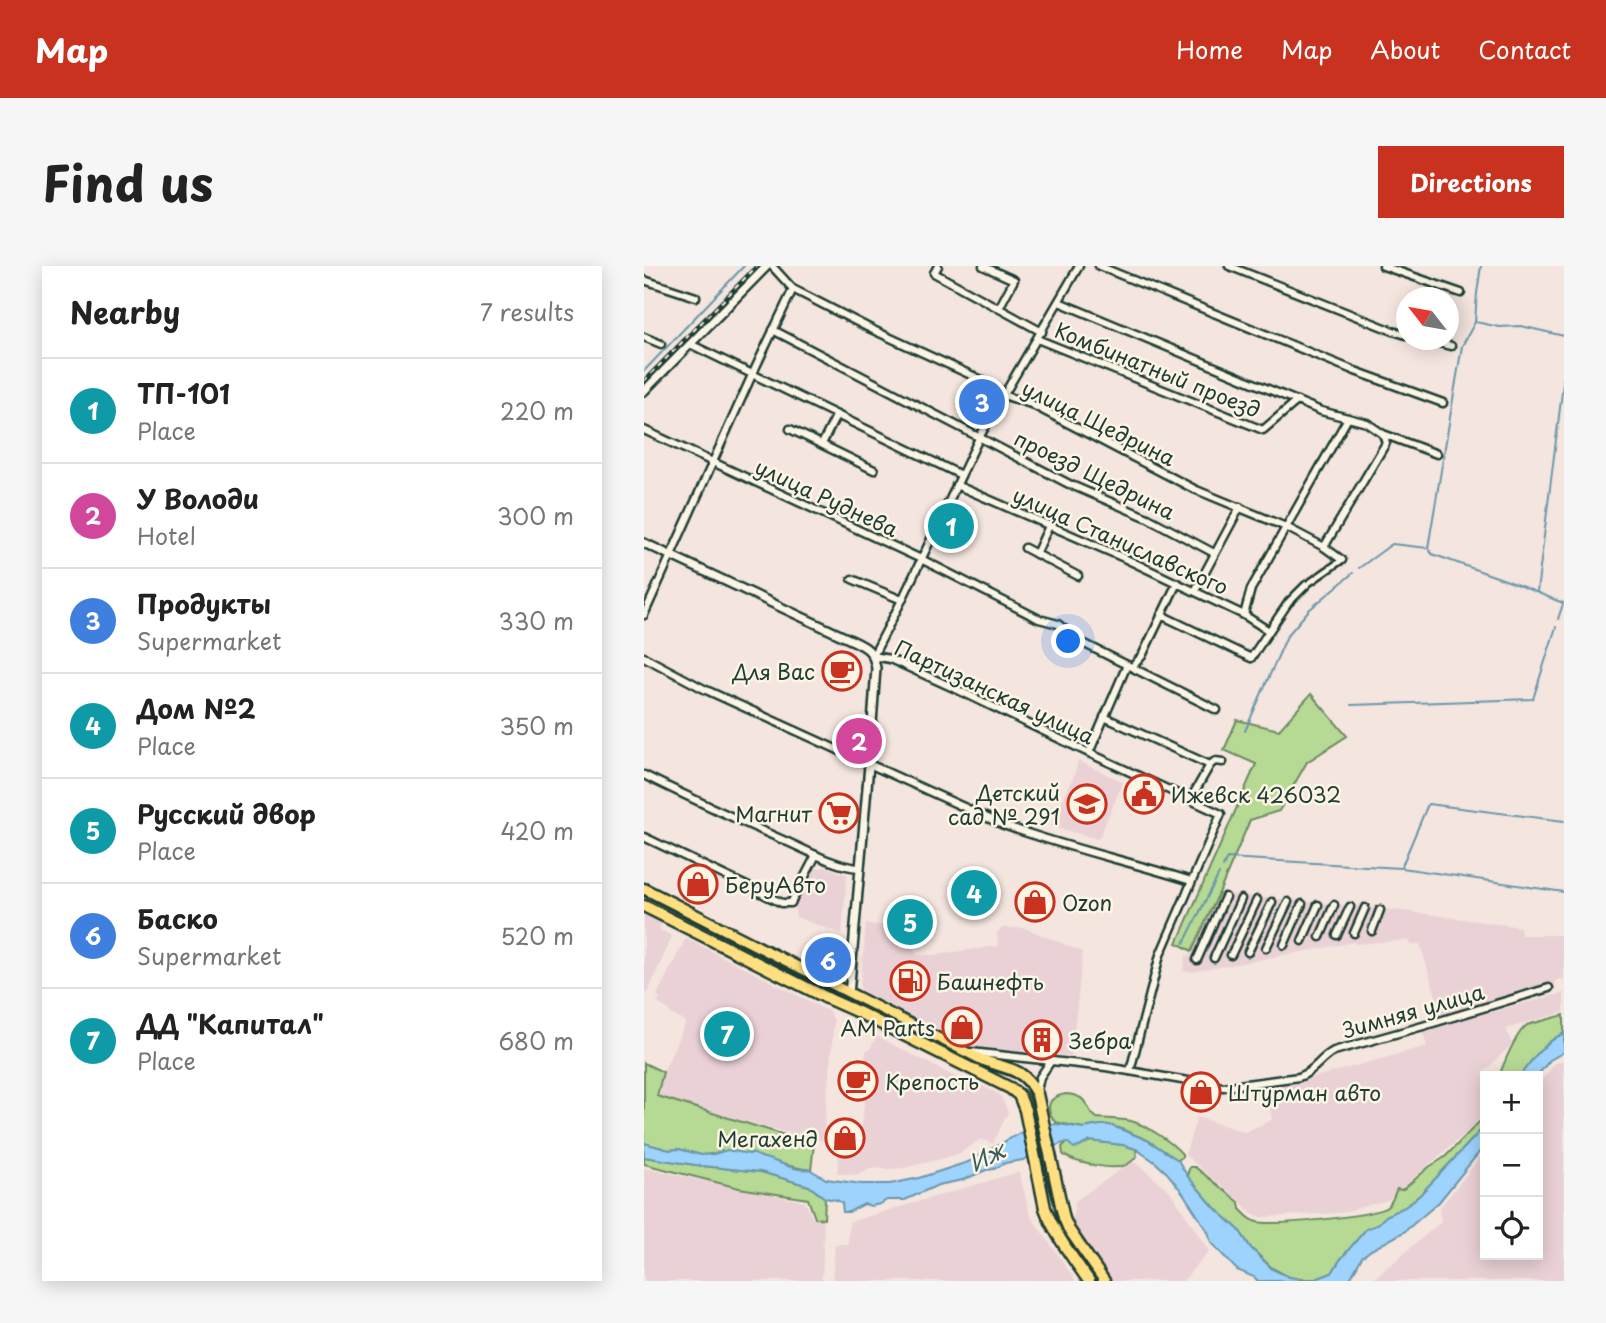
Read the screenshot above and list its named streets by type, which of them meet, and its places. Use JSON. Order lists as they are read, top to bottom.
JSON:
{
  "streets": {
    "street": [
      "Комбинатный проезд",
      "улица Щедрина",
      "проезд Щедрина",
      "улица Руднева",
      "улица Станиславского",
      "Партизанская улица",
      "Зимняя улица"
    ]
  },
  "water": ["Иж"],
  "places": {
    "cafe": ["Для Вас", "Крепость"],
    "public building": ["Ижевск 426032"],
    "school or university": ["Детский сад № 291"],
    "supermarket": ["Магнит"],
    "shop": [
      "БеруАвто",
      "Ozon",
      "AM Parts",
      "Штурман авто",
      "Мегахенд"
    ],
    "fuel station": ["Башнефть"],
    "building": ["Зебра"]
  },
  "north": "top left",
  "page": {
    "header": "Map",
    "nav": [
      "Home",
      "Map",
      "About",
      "Contact"
    ],
    "title": "Find us",
    "buttons": "Directions",
    "heading": ["Nearby", "7 results"],
    "list": [
      {
        "mark": "1",
        "name": "ТП-101",
        "note": "Place",
        "value": "220 m"
      },
      {
        "mark": "2",
        "name": "У Володи",
        "note": "Hotel",
        "value": "300 m"
      },
      {
        "mark": "3",
        "name": "Продукты",
        "note": "Supermarket",
        "value": "330 m"
      },
      {
        "mark": "4",
        "name": "Дом №2",
        "note": "Place",
        "value": "350 m"
      },
      {
        "mark": "5",
        "name": "Русский двор",
        "note": "Place",
        "value": "420 m"
      },
      {
        "mark": "6",
        "name": "Баско",
        "note": "Supermarket",
        "value": "520 m"
      },
      {
        "mark": "7",
        "name": "ДД \"Капитал\"",
        "note": "Place",
        "value": "680 m"
      }
    ],
    "pins": [
      "3",
      "1",
      "2",
      "4",
      "5",
      "6",
      "7"
    ],
    "map_buttons": ["+", "−"]
  }
}
